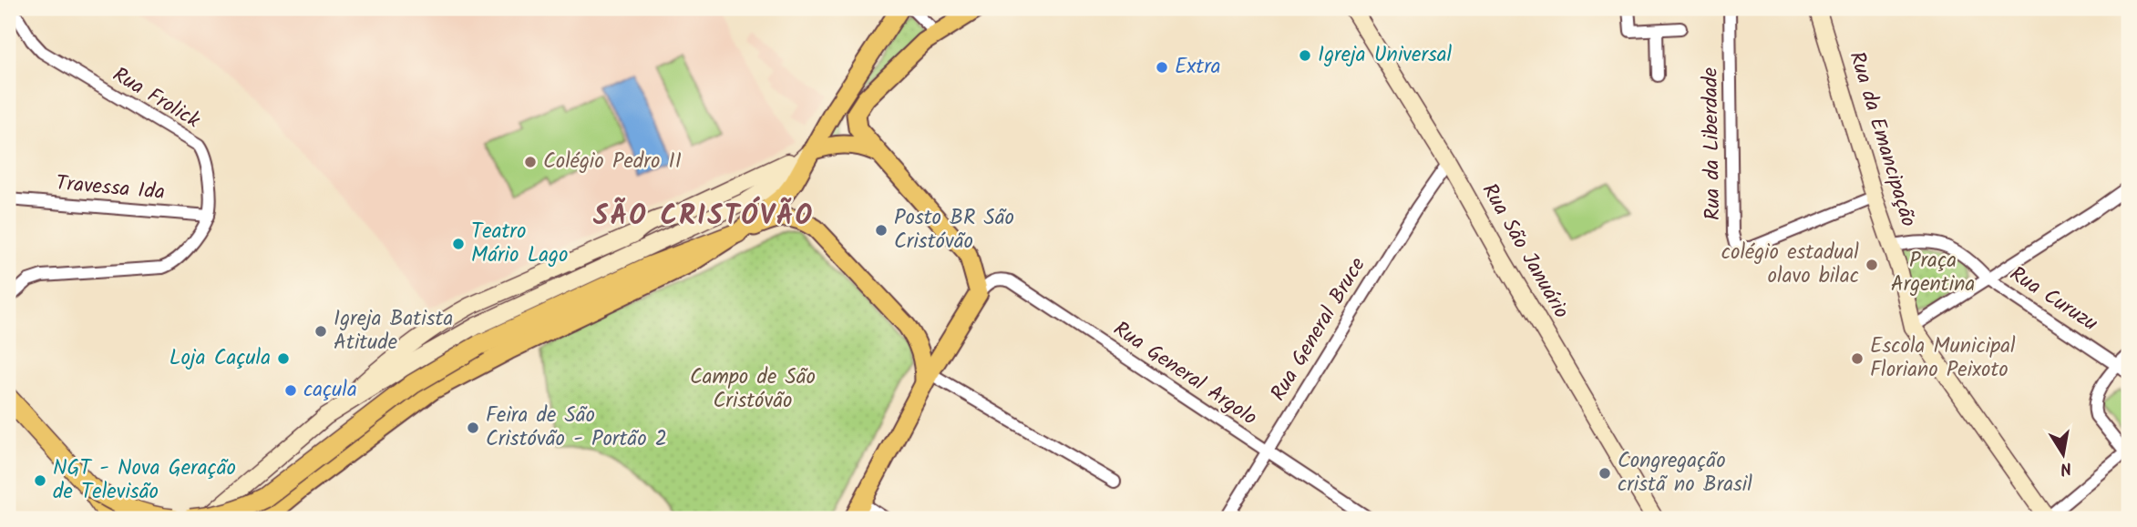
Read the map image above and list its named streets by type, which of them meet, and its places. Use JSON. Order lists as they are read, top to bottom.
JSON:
{
  "streets": {
    "street": [
      "Rua Frolick",
      "Rua da Emancipação",
      "Rua da Liberdade",
      "Travessa Ida",
      "Rua São Januário",
      "Rua Curuzu",
      "Rua General Bruce",
      "Rua General Argolo"
    ]
  },
  "crossings": [
    ["Rua Frolick", "Travessa Ida"],
    ["Rua da Emancipação", "Rua da Liberdade"],
    ["Rua São Januário", "Rua General Bruce"],
    ["Rua General Bruce", "Rua General Argolo"]
  ],
  "districts": ["SÃO CRISTÓVÃO"],
  "parks": ["Praça Argentina", "Campo de São Cristóvão"],
  "places": [
    "Igreja Universal",
    "Extra",
    "Colégio Pedro II",
    "Posto BR São Cristóvão",
    "Teatro Mário Lago",
    "colégio estadual olavo bilac",
    "Igreja Batista Atitude",
    "Loja Caçula",
    "Escola Municipal Floriano Peixoto",
    "caçula",
    "Feira de São Cristóvão - Portão 2",
    "Congregação cristã no Brasil",
    "NGT - Nova Geração de Televisão"
  ],
  "north": "bottom"
}
